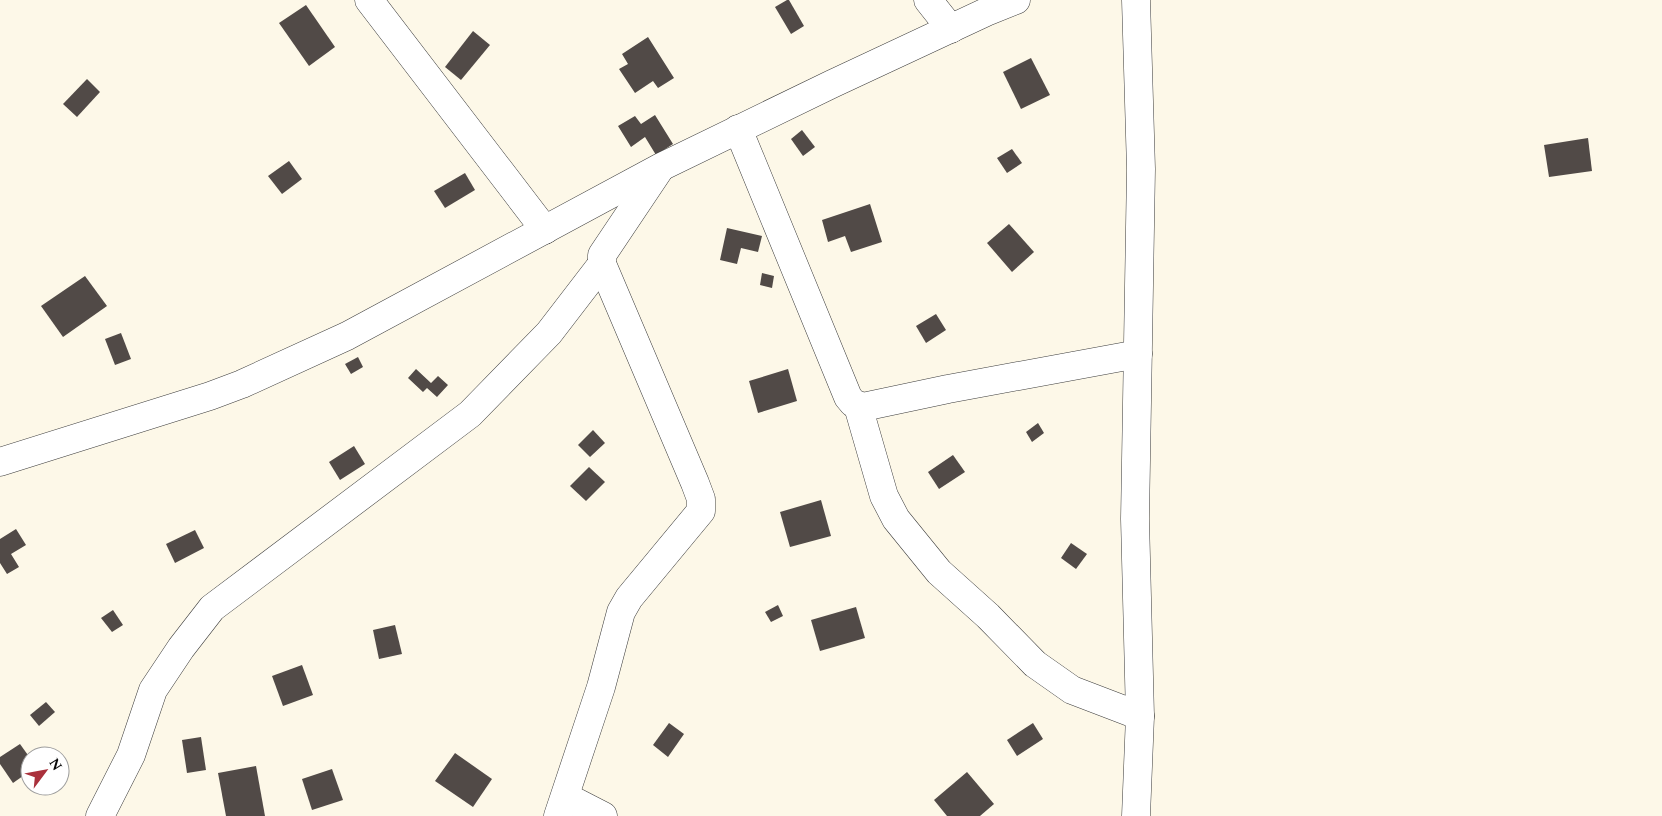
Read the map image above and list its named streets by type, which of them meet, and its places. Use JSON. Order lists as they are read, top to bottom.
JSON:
{
  "north": "top right"
}
